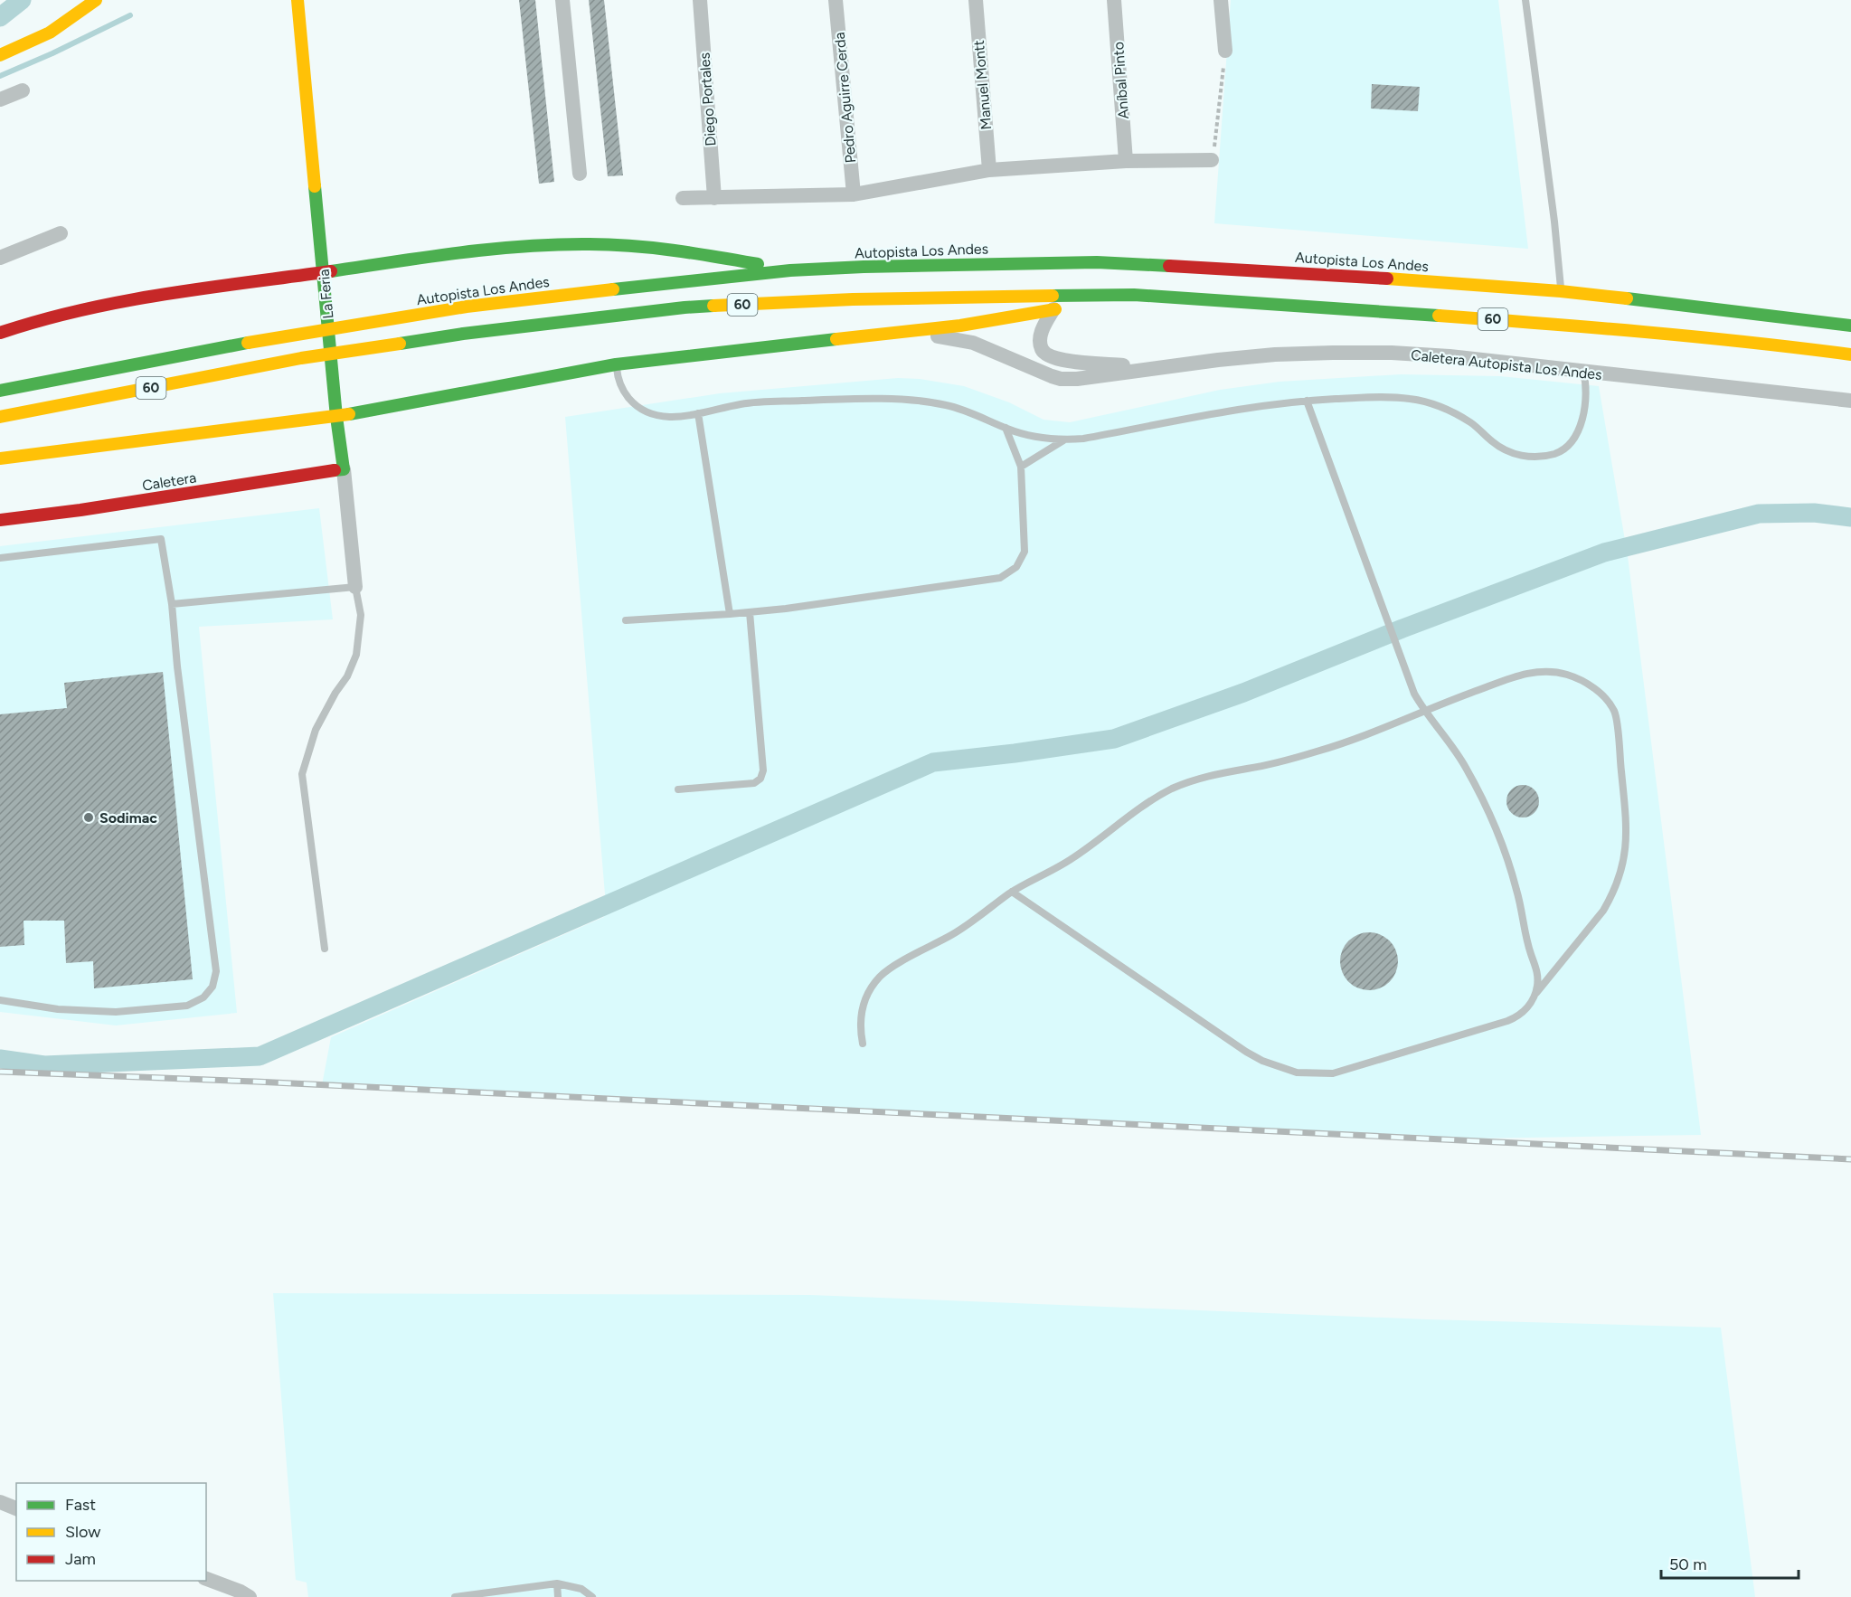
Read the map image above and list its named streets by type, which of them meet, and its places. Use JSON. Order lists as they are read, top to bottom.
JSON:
{
  "streets": {
    "main road": [
      "Autopista Los Andes",
      "La Feria",
      "60",
      "Caletera"
    ],
    "street": [
      "Aníbal Pinto",
      "Manuel Montt",
      "Pedro Aguirre Cerda",
      "Diego Portales",
      "Caletera Autopista Los Andes"
    ]
  },
  "crossings": [
    ["La Feria", "Caletera"]
  ],
  "places": ["Sodimac"],
  "legend": ["Fast", "Slow", "Jam"],
  "scale_bar": "50 m"
}
